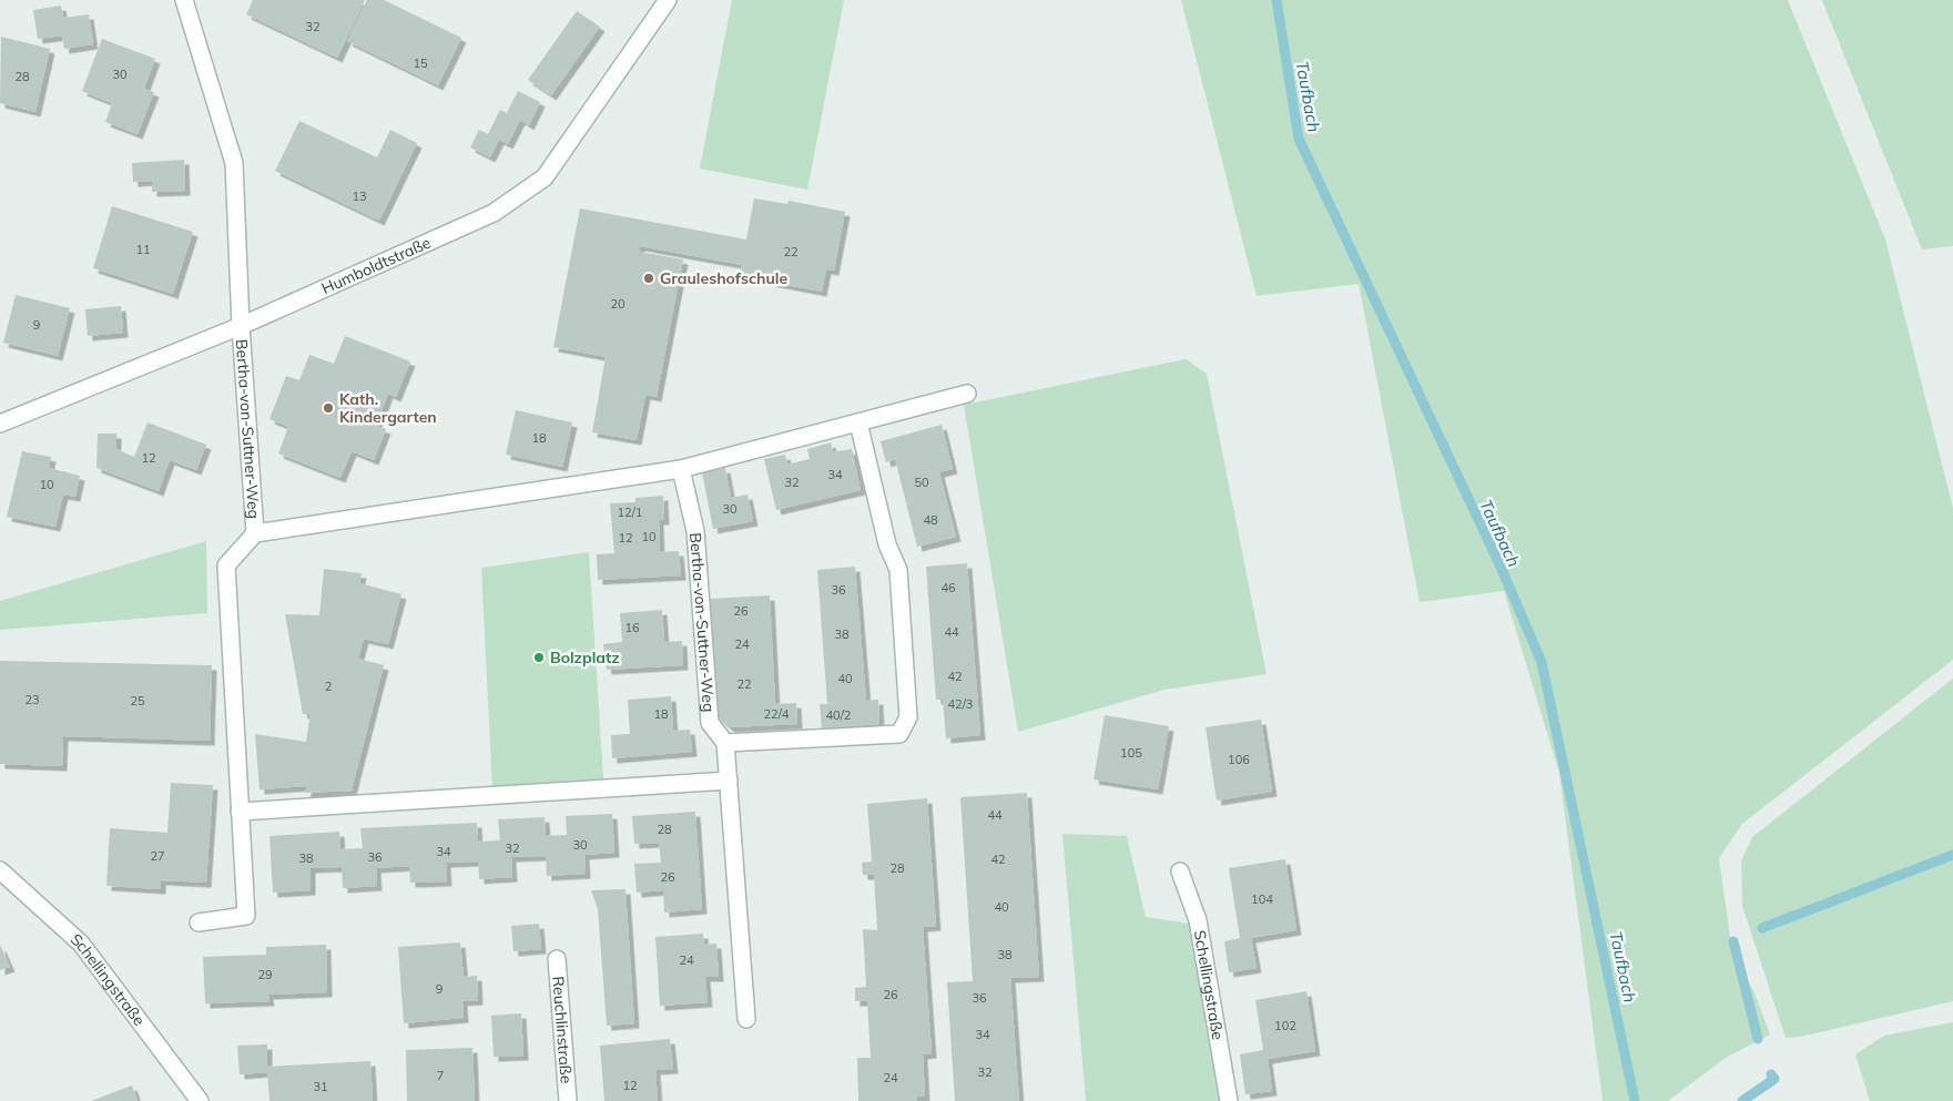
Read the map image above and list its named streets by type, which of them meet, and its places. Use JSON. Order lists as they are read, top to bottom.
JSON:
{
  "streets": {
    "street": [
      "Humboldtstraße",
      "Bertha-von-Suttner-Weg",
      "Schellingstraße",
      "Reuchlinstraße"
    ]
  },
  "crossings": [
    ["Humboldtstraße", "Bertha-von-Suttner-Weg"]
  ],
  "water": ["Taufbach"],
  "places": ["Grauleshofschule", "Kath. Kindergarten", "Bolzplatz"],
  "house_numbers": [
    "32",
    "15",
    "30",
    "28",
    "13",
    "11",
    "22",
    "20",
    "9",
    "18",
    "12",
    "34",
    "32",
    "50",
    "10",
    "30",
    "12/1",
    "48",
    "10",
    "12",
    "46",
    "36",
    "26",
    "16",
    "44",
    "38",
    "24",
    "42",
    "40",
    "22",
    "2",
    "23",
    "25",
    "42/3",
    "18",
    "22/4",
    "40/2",
    "105",
    "106",
    "44",
    "28",
    "30",
    "32",
    "34",
    "27",
    "36",
    "38",
    "42",
    "28",
    "26",
    "104",
    "40",
    "38",
    "24",
    "29",
    "9",
    "26",
    "36",
    "102",
    "34",
    "32",
    "7",
    "24",
    "12",
    "31"
  ]
}
